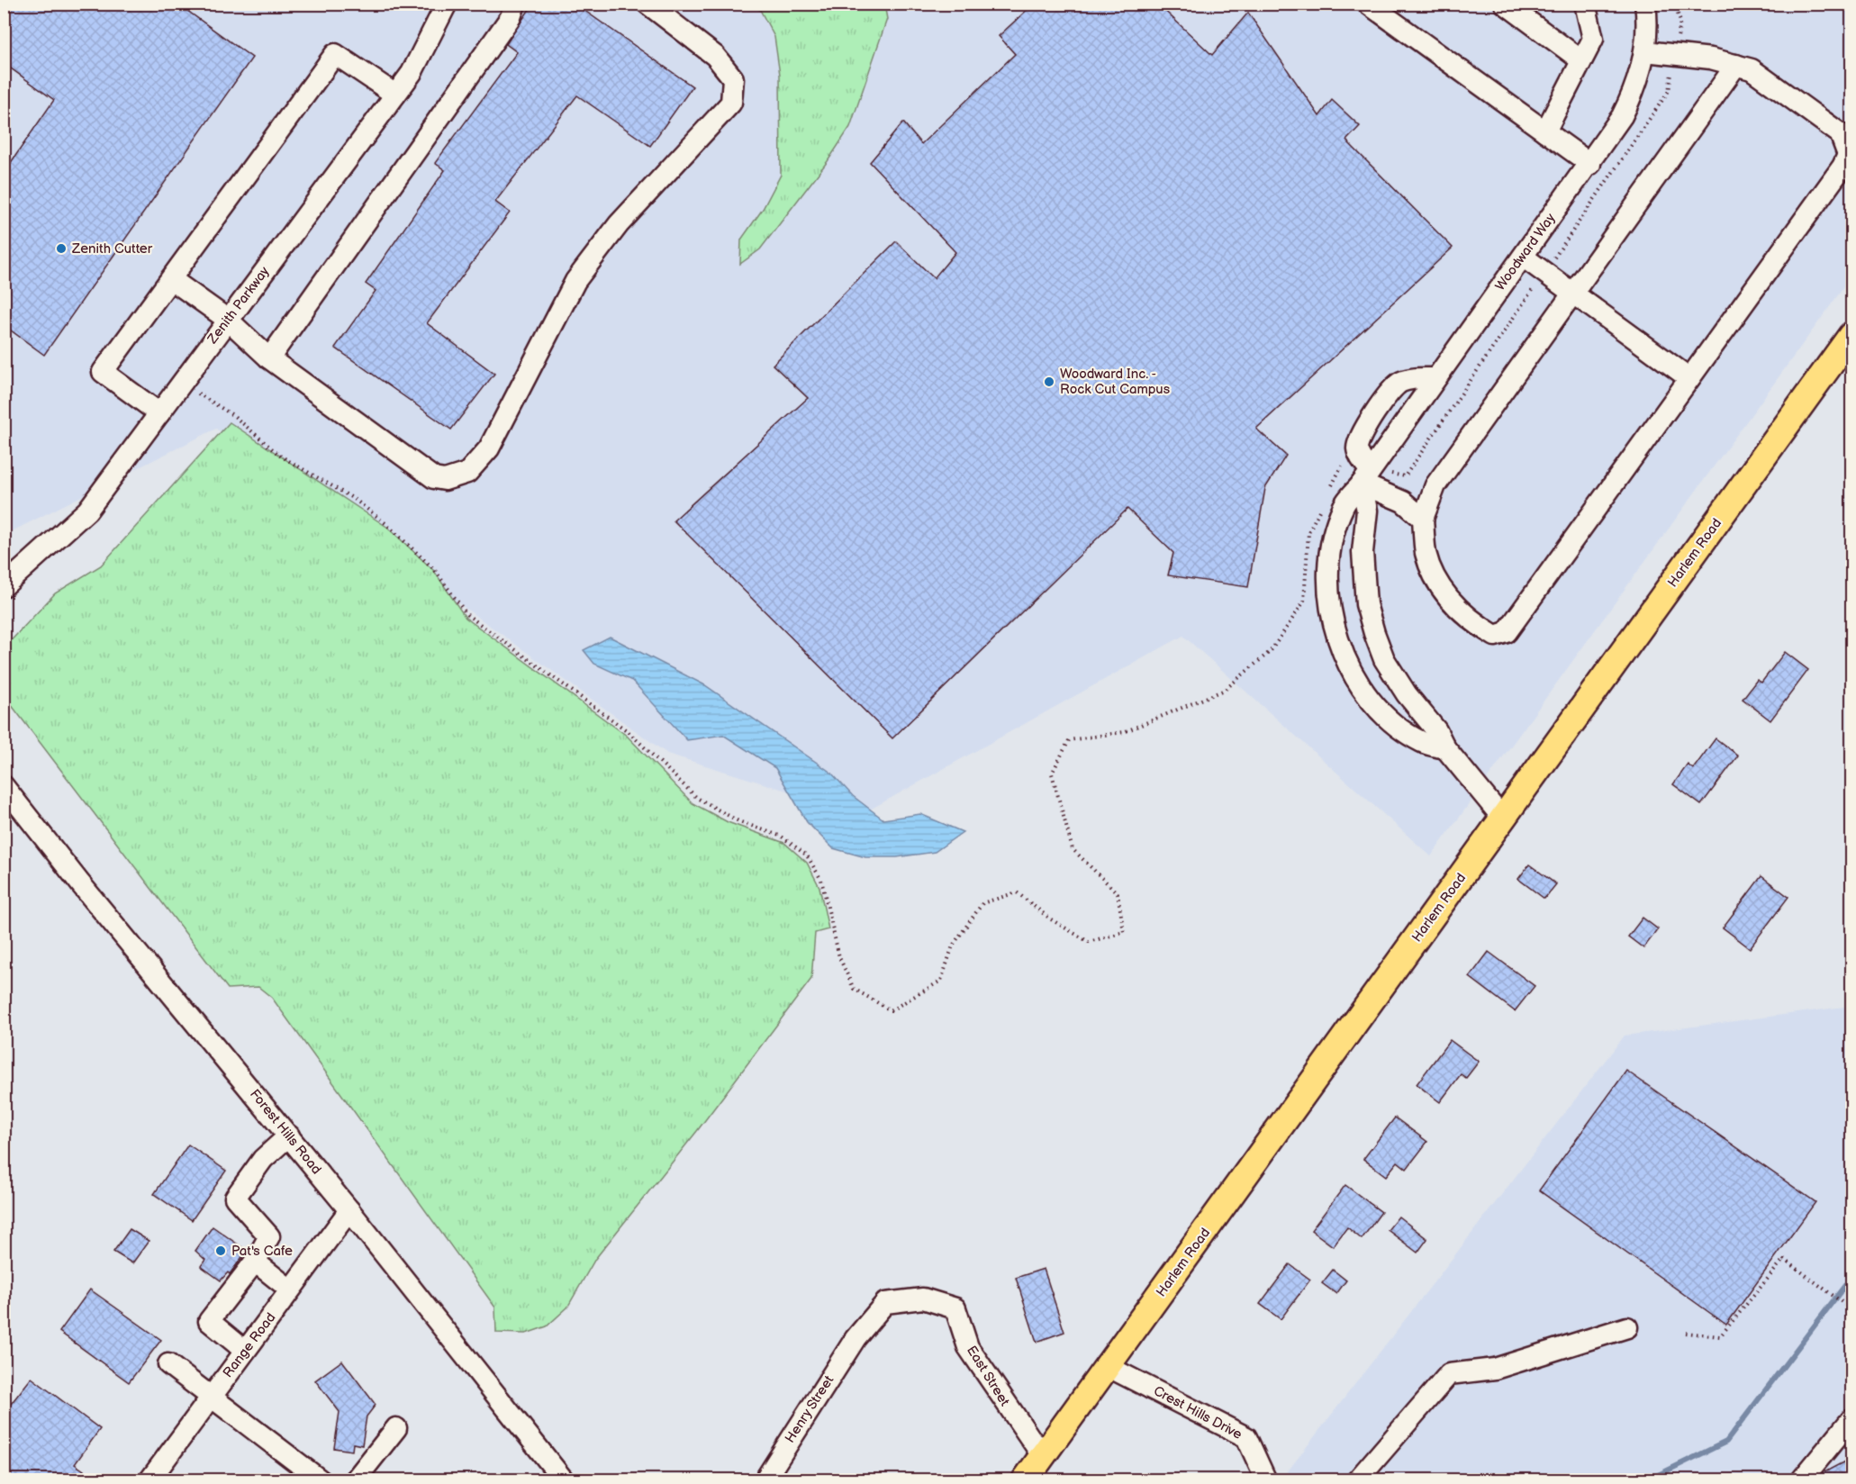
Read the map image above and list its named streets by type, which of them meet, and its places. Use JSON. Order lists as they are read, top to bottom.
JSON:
{
  "streets": {
    "main road": ["Harlem Road"],
    "street": [
      "Woodward Way",
      "Zenith Parkway",
      "Forest Hills Road",
      "Range Road",
      "East Street",
      "Henry Street",
      "Crest Hills Drive"
    ]
  },
  "crossings": [
    ["Harlem Road", "East Street"],
    ["Harlem Road", "Crest Hills Drive"],
    ["Forest Hills Road", "Range Road"],
    ["East Street", "Henry Street"]
  ],
  "places": ["Zenith Cutter", "Woodward Inc. - Rock Cut Campus", "Pat's Cafe"]
}
